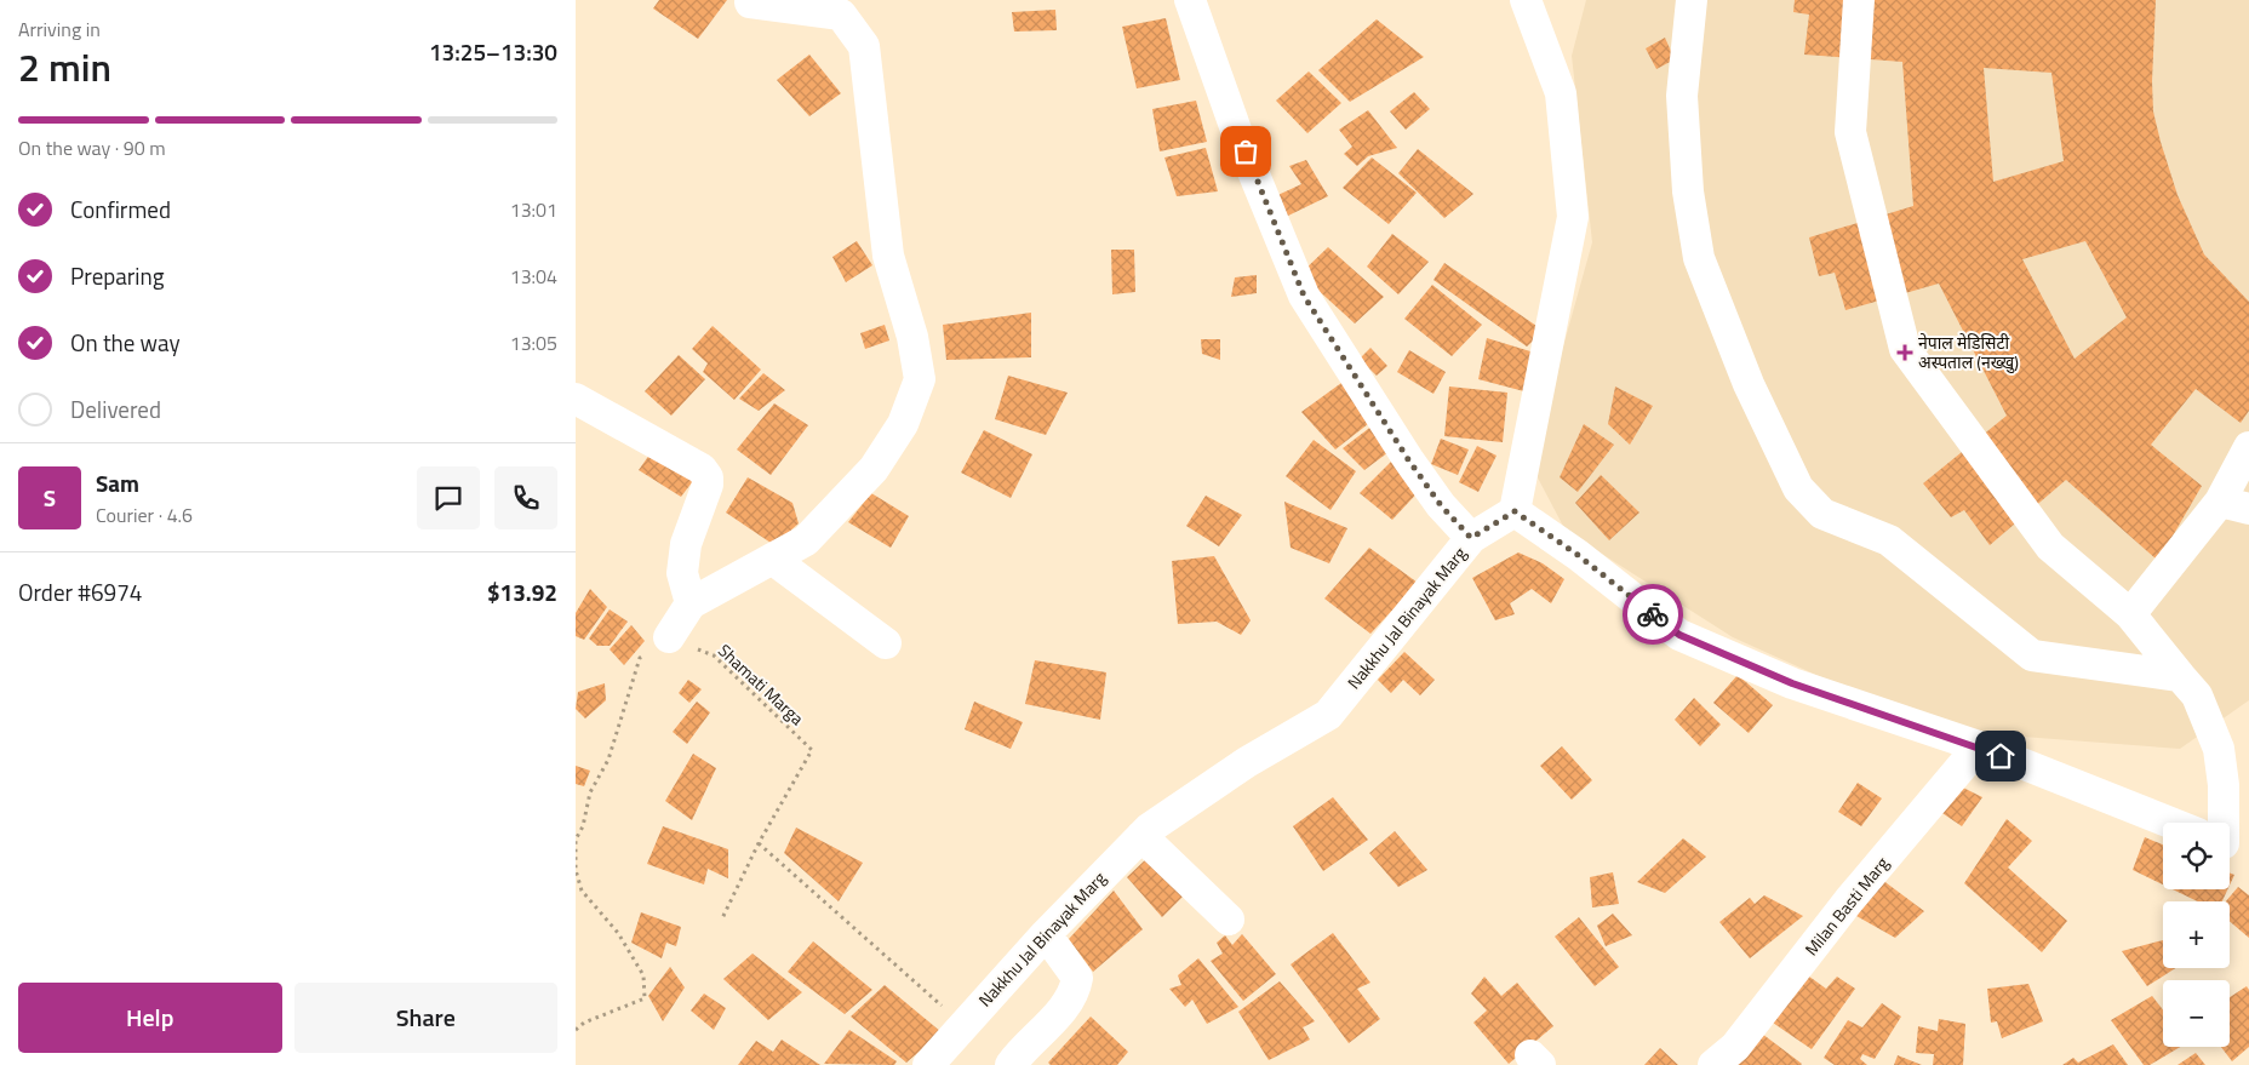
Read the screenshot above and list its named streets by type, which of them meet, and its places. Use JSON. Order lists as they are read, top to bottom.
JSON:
{
  "streets": {
    "street": ["Nakkhu Jal Binayak Marg", "Milan Basti Marg"],
    "path": ["Shamati Marga"]
  },
  "places": {
    "health": ["नेपाल मेडिसिटी अस्पताल (नख्खु)"]
  },
  "page": {
    "heading": ["2 min", "Arriving in", "13:25–13:30"],
    "panel": [
      "Sam",
      "Courier · 4.6",
      "Order #6974",
      "$13.92"
    ],
    "bar": "On the way · 90 m",
    "list": [
      ["Confirmed", "13:01"],
      ["Preparing", "13:04"],
      ["On the way", "13:05"],
      "Delivered"
    ],
    "round": "S",
    "map_buttons": ["+", "−"],
    "buttons": ["Help", "Share"]
  }
}
